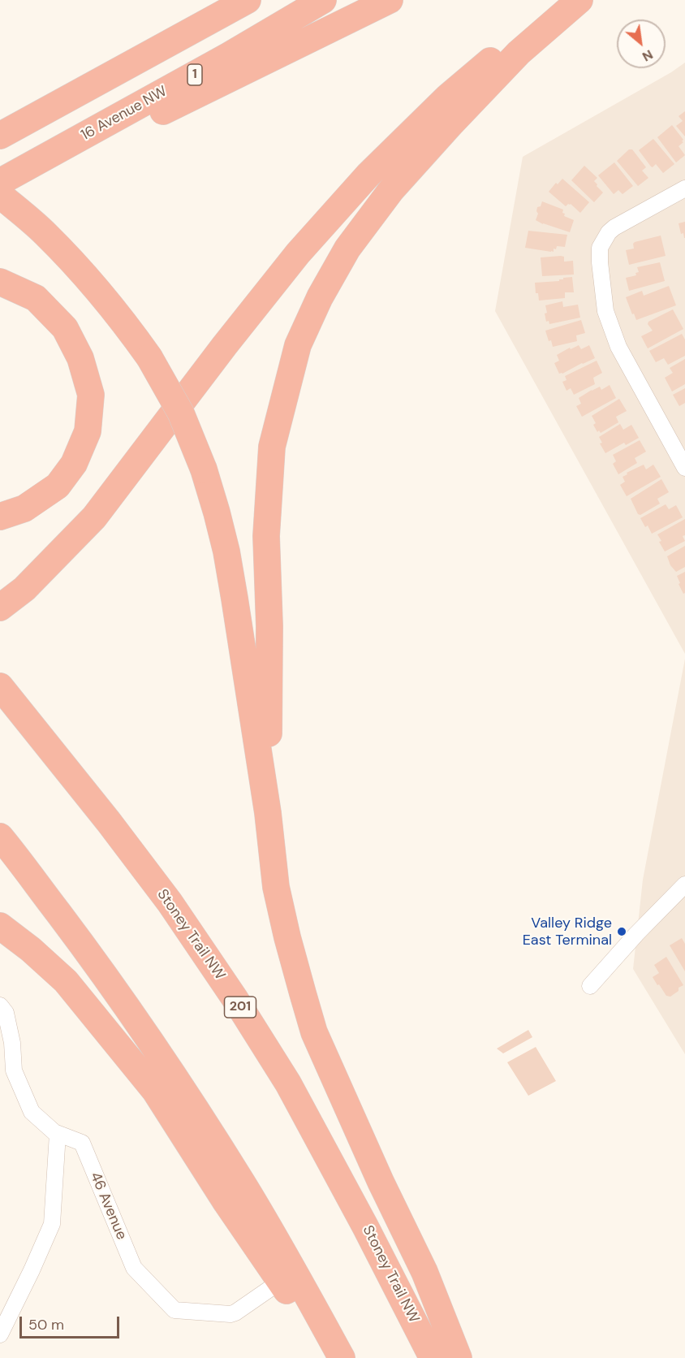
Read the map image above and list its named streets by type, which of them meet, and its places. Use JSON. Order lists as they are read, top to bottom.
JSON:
{
  "streets": {
    "highway": [
      "1",
      "16 Avenue NW",
      "Stoney Trail NW",
      "201"
    ],
    "street": ["46 Avenue"]
  },
  "places": ["Valley Ridge East Terminal"],
  "scale_bar": "50 m",
  "north": "bottom right"
}
